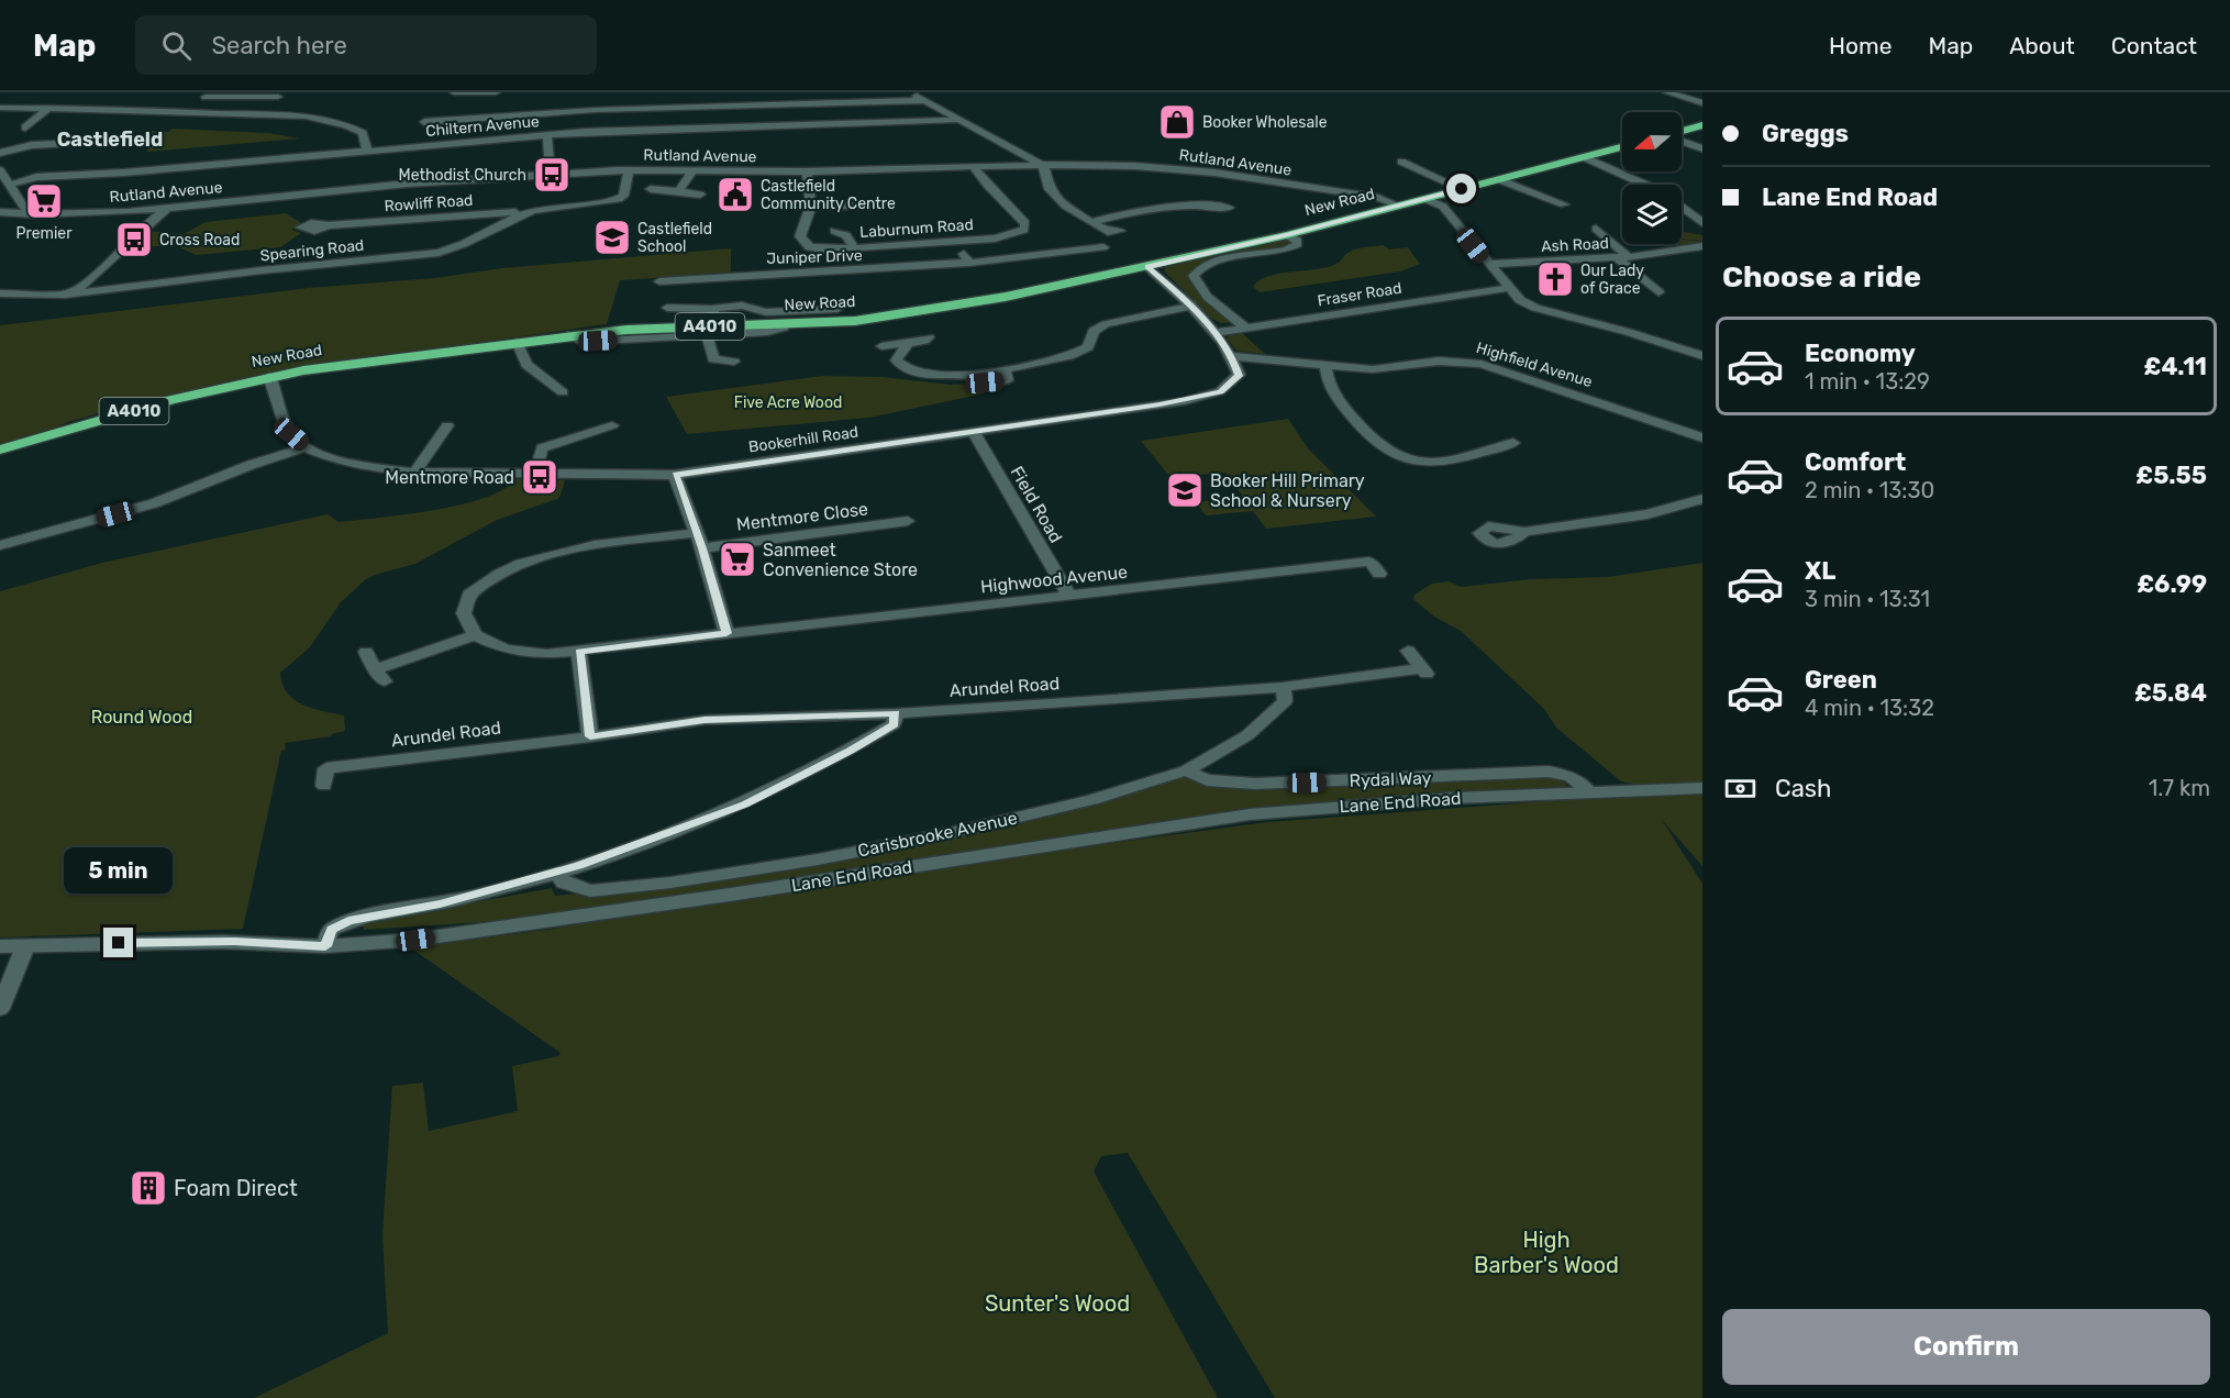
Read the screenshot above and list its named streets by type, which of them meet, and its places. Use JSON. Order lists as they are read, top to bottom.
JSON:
{
  "streets": {
    "highway": ["New Road", "A4010"],
    "street": [
      "Chiltern Avenue",
      "Rutland Avenue",
      "Rowliff Road",
      "Laburnum Road",
      "Ash Road",
      "Spearing Road",
      "Juniper Drive",
      "Fraser Road",
      "Highfield Avenue",
      "Bookerhill Road",
      "Field Road",
      "Mentmore Close",
      "Highwood Avenue",
      "Arundel Road",
      "Rydal Way",
      "Lane End Road",
      "Carisbrooke Avenue"
    ]
  },
  "crossings": [
    ["Rutland Avenue", "New Road"],
    ["Rutland Avenue", "Laburnum Road"],
    ["Rutland Avenue", "Spearing Road"],
    ["New Road", "Bookerhill Road"],
    ["Rowliff Road", "Spearing Road"],
    ["Highfield Avenue", "Bookerhill Road"],
    ["Bookerhill Road", "Field Road"],
    ["Field Road", "Highwood Avenue"],
    ["Arundel Road", "Carisbrooke Avenue"],
    ["Rydal Way", "Lane End Road"],
    ["Rydal Way", "Carisbrooke Avenue"]
  ],
  "districts": ["Castlefield"],
  "parks": [
    "Five Acre Wood",
    "Round Wood",
    "High Barber's Wood",
    "Sunter's Wood"
  ],
  "places": {
    "shop": ["Booker Wholesale"],
    "bus stop": ["Methodist Church", "Cross Road", "Mentmore Road"],
    "public building": ["Castlefield Community Centre"],
    "supermarket": ["Premier", "Sanmeet Convenience Store"],
    "school or university": ["Castlefield School", "Booker Hill Primary School & Nursery"],
    "church": ["Our Lady of Grace"],
    "building": ["Foam Direct"]
  },
  "north": "left",
  "page": {
    "header": "Map",
    "search": "Search here",
    "nav": [
      "Home",
      "Map",
      "About",
      "Contact"
    ],
    "banner": ["Greggs", "Lane End Road"],
    "heading": "Choose a ride",
    "list": [
      {
        "name": "Economy",
        "note": "1 min · 13:29",
        "value": "£4.11"
      },
      {
        "name": "Comfort",
        "note": "2 min · 13:30",
        "value": "£5.55"
      },
      {
        "name": "XL",
        "note": "3 min · 13:31",
        "value": "£6.99"
      },
      {
        "name": "Green",
        "note": "4 min · 13:32",
        "value": "£5.84"
      }
    ],
    "pay": ["Cash", "1.7 km"],
    "bubble": "5 min",
    "buttons": "Confirm"
  }
}
